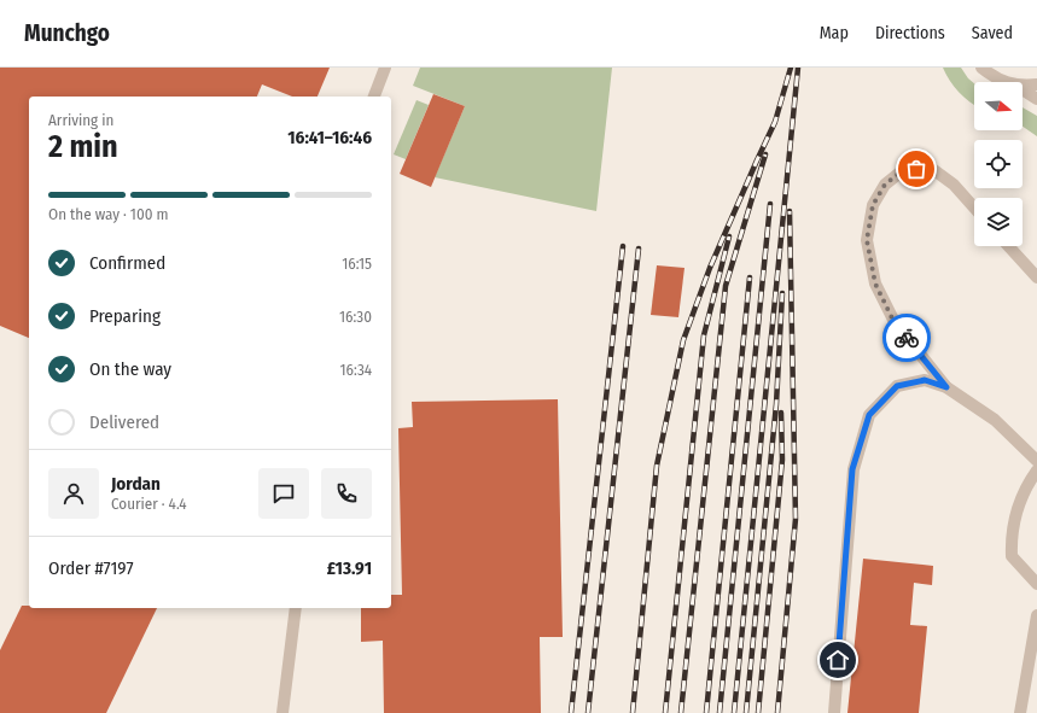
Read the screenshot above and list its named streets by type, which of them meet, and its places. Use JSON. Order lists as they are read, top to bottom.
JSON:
{
  "north": "right",
  "page": {
    "header": "Munchgo",
    "nav": ["Map", "Directions", "Saved"],
    "heading": ["2 min", "Arriving in", "16:41–16:46"],
    "panel": [
      "Jordan",
      "Courier · 4.4",
      "Order #7197",
      "£13.91"
    ],
    "bar": "On the way · 100 m",
    "list": [
      ["Confirmed", "16:15"],
      ["Preparing", "16:30"],
      ["On the way", "16:34"],
      "Delivered"
    ]
  }
}
